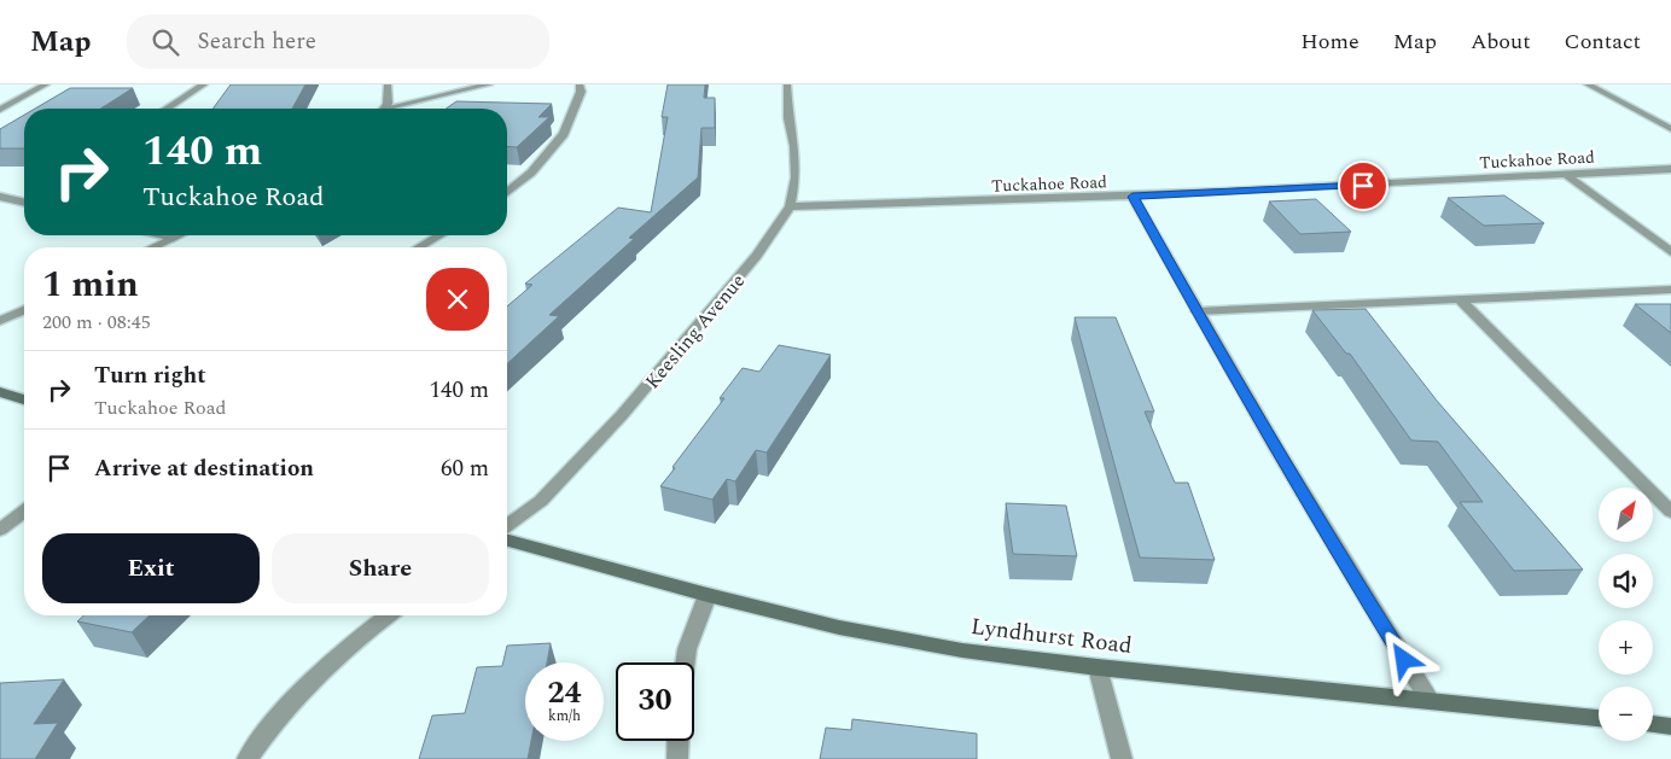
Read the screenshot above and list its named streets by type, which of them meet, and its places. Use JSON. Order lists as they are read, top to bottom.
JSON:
{
  "streets": {
    "main road": ["Lyndhurst Road"],
    "street": ["Tuckahoe Road", "Keesling Avenue"]
  },
  "crossings": [
    ["Tuckahoe Road", "Keesling Avenue"]
  ],
  "north": "top right",
  "page": {
    "header": "Map",
    "search": "Search here",
    "nav": [
      "Home",
      "Map",
      "About",
      "Contact"
    ],
    "turn": ["140 m", "Tuckahoe Road"],
    "heading": ["1 min", "200 m · 08:45"],
    "list": [
      {
        "name": "Turn right",
        "note": "Tuckahoe Road",
        "value": "140 m"
      },
      {
        "name": "Arrive at destination",
        "value": "60 m"
      }
    ],
    "map_buttons": ["+", "−"],
    "buttons": ["Exit", "Share"],
    "speed": "24 km/h",
    "limit": "30"
  }
}
